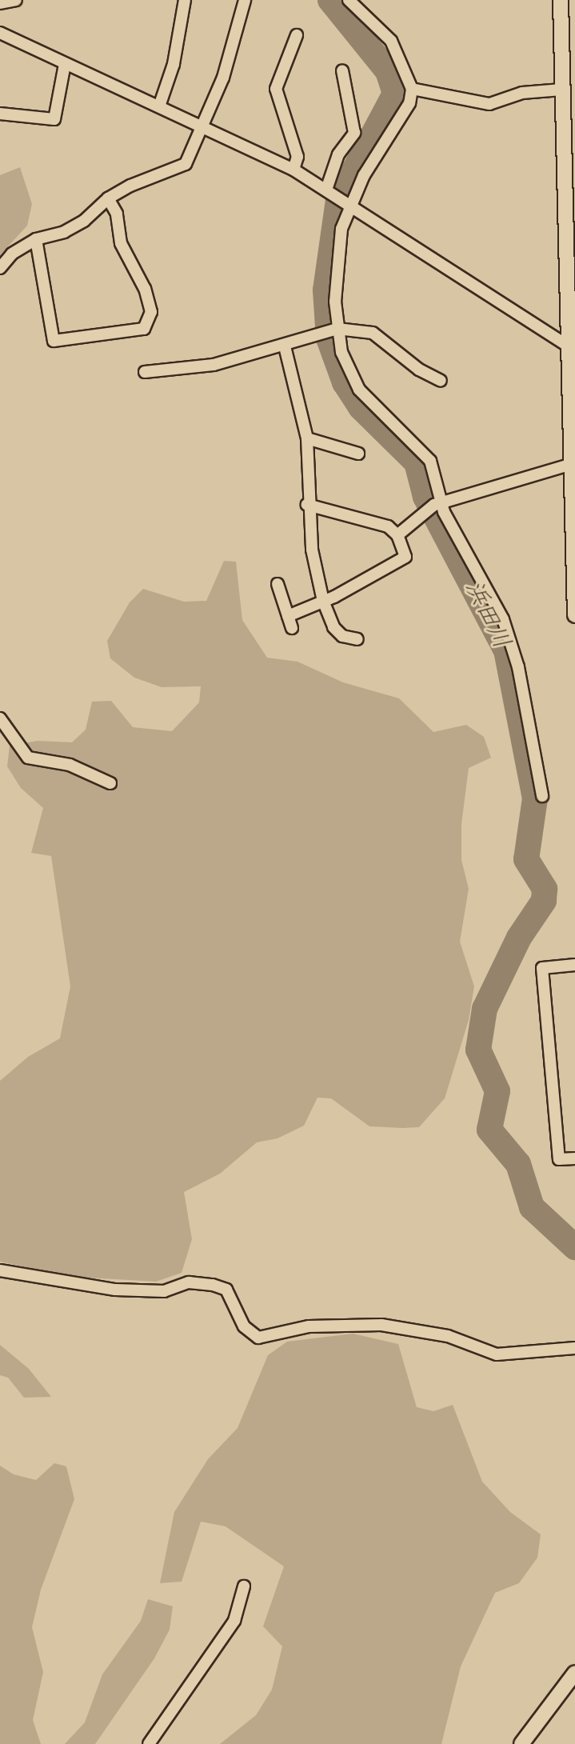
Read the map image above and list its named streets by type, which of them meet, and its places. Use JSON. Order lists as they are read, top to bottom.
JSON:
{
  "water": ["浜田川"]
}
